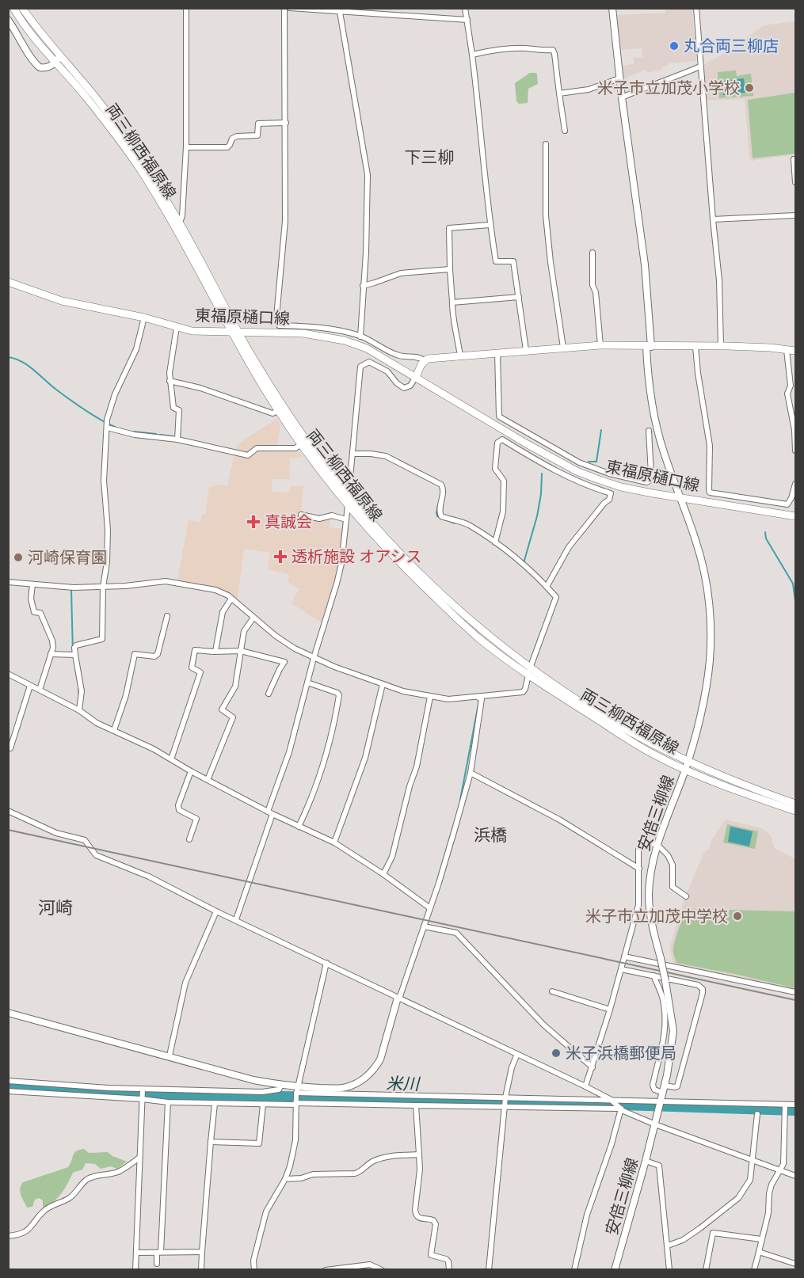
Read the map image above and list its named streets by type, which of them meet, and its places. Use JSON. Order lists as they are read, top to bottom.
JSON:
{
  "streets": {
    "main road": ["両三柳西福原線", "東福原樋口線"],
    "street": ["安倍三柳線"]
  },
  "crossings": [
    ["両三柳西福原線", "東福原樋口線"],
    ["両三柳西福原線", "安倍三柳線"],
    ["東福原樋口線", "安倍三柳線"]
  ],
  "districts": ["下三柳", "浜橋", "河崎"],
  "water": ["米川"],
  "places": {
    "other": [
      "丸合両三柳店",
      "米子市立加茂小学校",
      "河崎保育園",
      "米子市立加茂中学校",
      "米子浜橋郵便局"
    ],
    "health": ["真誠会", "透析施設 オアシス"]
  }
}
